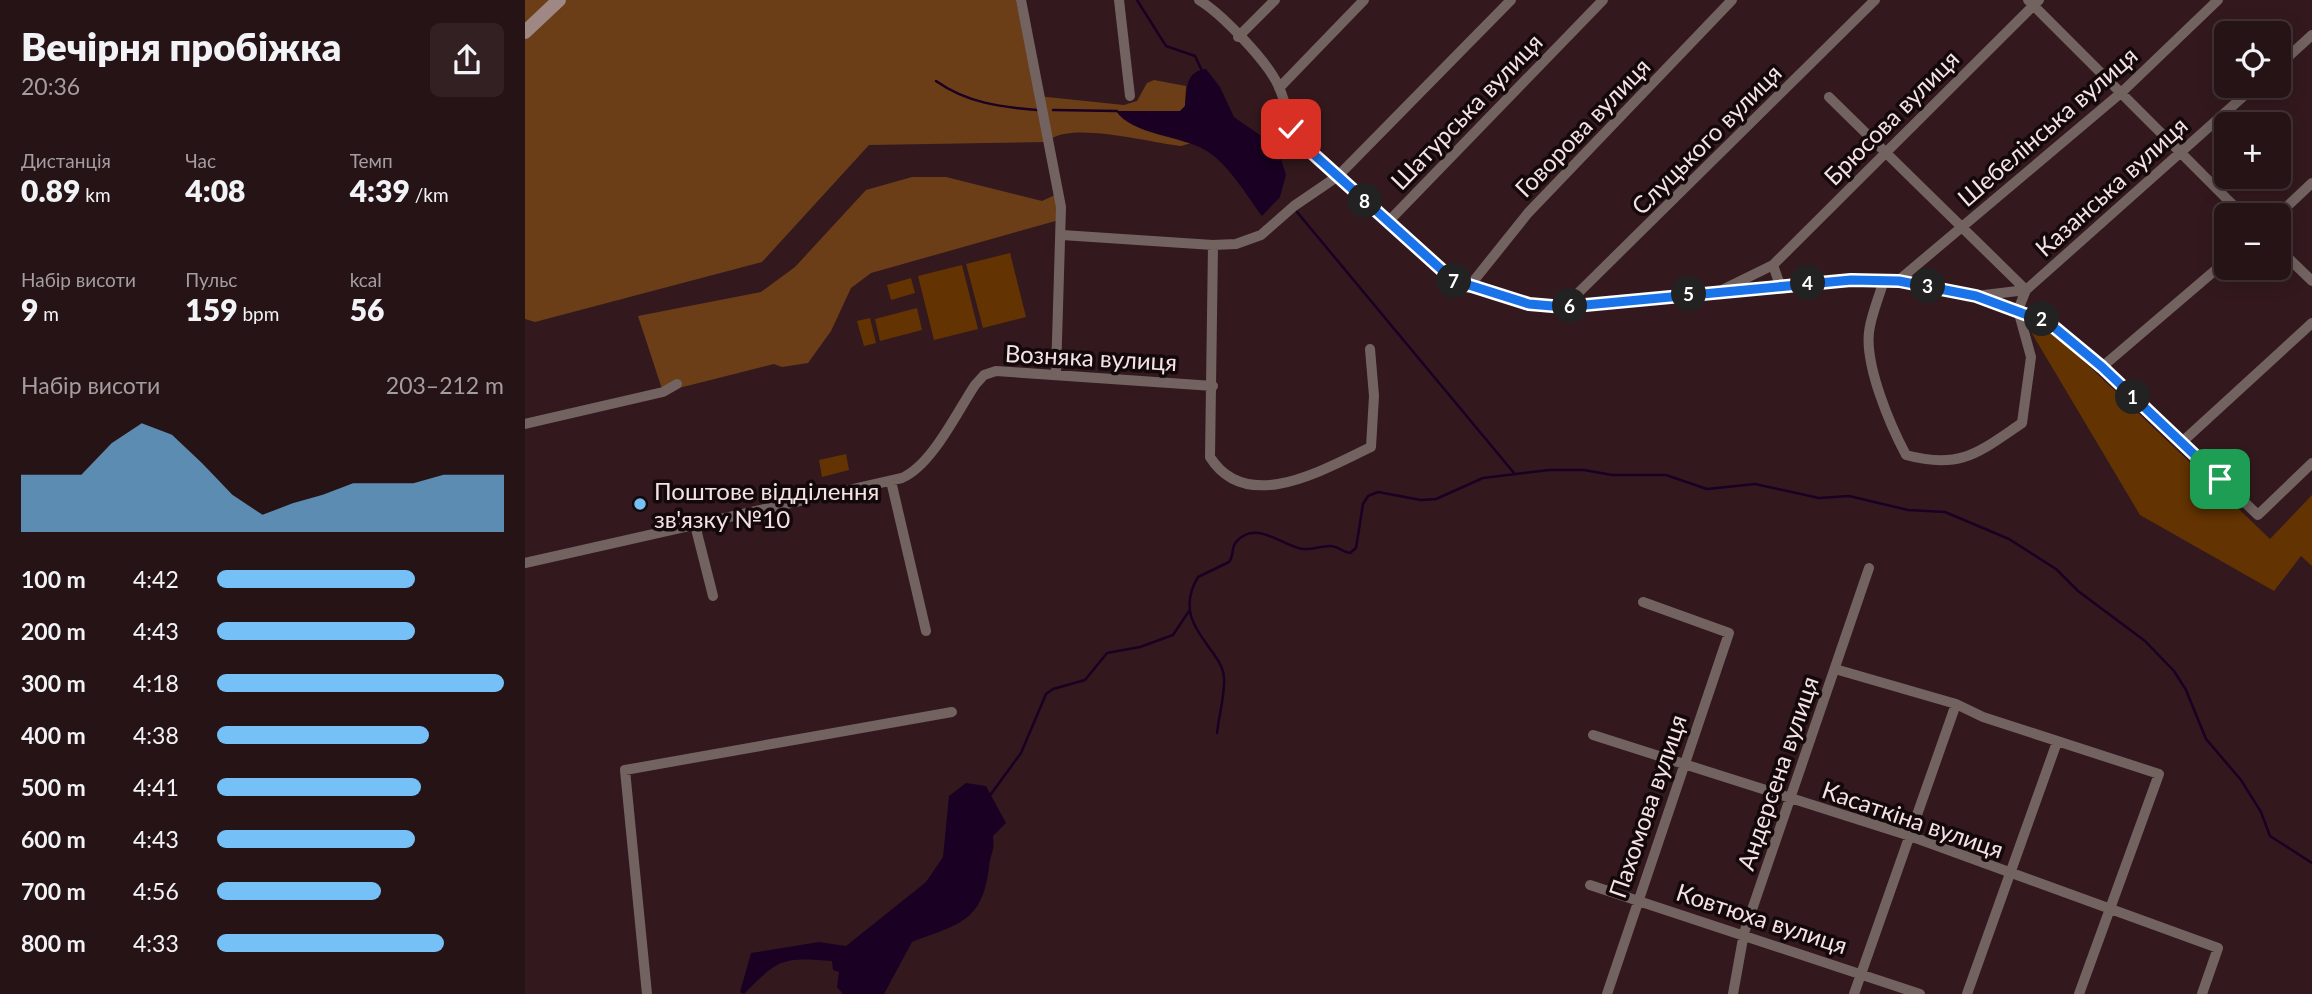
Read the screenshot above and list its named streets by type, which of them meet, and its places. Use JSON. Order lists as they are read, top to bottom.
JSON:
{
  "streets": {
    "street": [
      "Шатурська вулиця",
      "Брюсова вулиця",
      "Шебелінська вулиця",
      "Говорова вулиця",
      "Слуцького вулиця",
      "Казанська вулиця",
      "Возняка вулиця",
      "Андерсена вулиця",
      "Пахомова вулиця",
      "Касаткіна вулиця",
      "Ковтюха вулиця"
    ]
  },
  "crossings": [
    ["Шебелінська вулиця", "Казанська вулиця"],
    ["Андерсена вулиця", "Касаткіна вулиця"],
    ["Андерсена вулиця", "Ковтюха вулиця"],
    ["Пахомова вулиця", "Касаткіна вулиця"],
    ["Пахомова вулиця", "Ковтюха вулиця"]
  ],
  "places": ["Поштове відділення зв'язку №10"],
  "page": {
    "heading": ["Вечірня пробіжка", "20:36"],
    "map_buttons": ["+", "−"],
    "stats": [
      ["Дистанція", "0.89 km"],
      ["Час", "4:08"],
      ["Темп", "4:39 /km"],
      ["Набір висоти", "9 m"],
      ["Пульс", "159 bpm"],
      ["kcal", "56"]
    ],
    "pins": [
      "8",
      "7",
      "4",
      "3",
      "5",
      "6",
      "2",
      "1"
    ],
    "chart": ["Набір висоти", "203–212 m"],
    "list": [
      {
        "name": "100 m",
        "note": "4:42"
      },
      {
        "name": "200 m",
        "note": "4:43"
      },
      {
        "name": "300 m",
        "note": "4:18"
      },
      {
        "name": "400 m",
        "note": "4:38"
      },
      {
        "name": "500 m",
        "note": "4:41"
      },
      {
        "name": "600 m",
        "note": "4:43"
      },
      {
        "name": "700 m",
        "note": "4:56"
      },
      {
        "name": "800 m",
        "note": "4:33"
      }
    ]
  }
}
